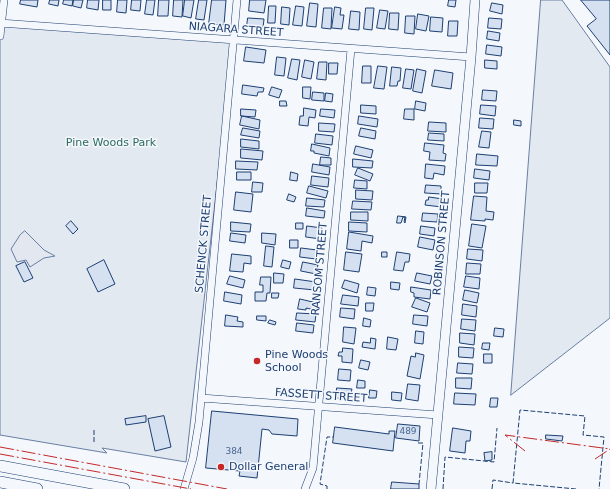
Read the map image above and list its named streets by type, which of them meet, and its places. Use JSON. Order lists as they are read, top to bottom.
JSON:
{
  "streets": {
    "street": [
      "NIAGARA STREET",
      "ROBINSON STREET",
      "SCHENCK STREET",
      "RANSOM STREET",
      "FASSETT STREET"
    ]
  },
  "crossings": [
    ["NIAGARA STREET", "ROBINSON STREET"],
    ["NIAGARA STREET", "SCHENCK STREET"],
    ["NIAGARA STREET", "RANSOM STREET"],
    ["ROBINSON STREET", "FASSETT STREET"],
    ["SCHENCK STREET", "FASSETT STREET"],
    ["RANSOM STREET", "FASSETT STREET"]
  ],
  "parks": ["Pine Woods Park"],
  "places": ["Pine Woods School", "Dollar General"],
  "house_numbers": ["489", "384"]
}
